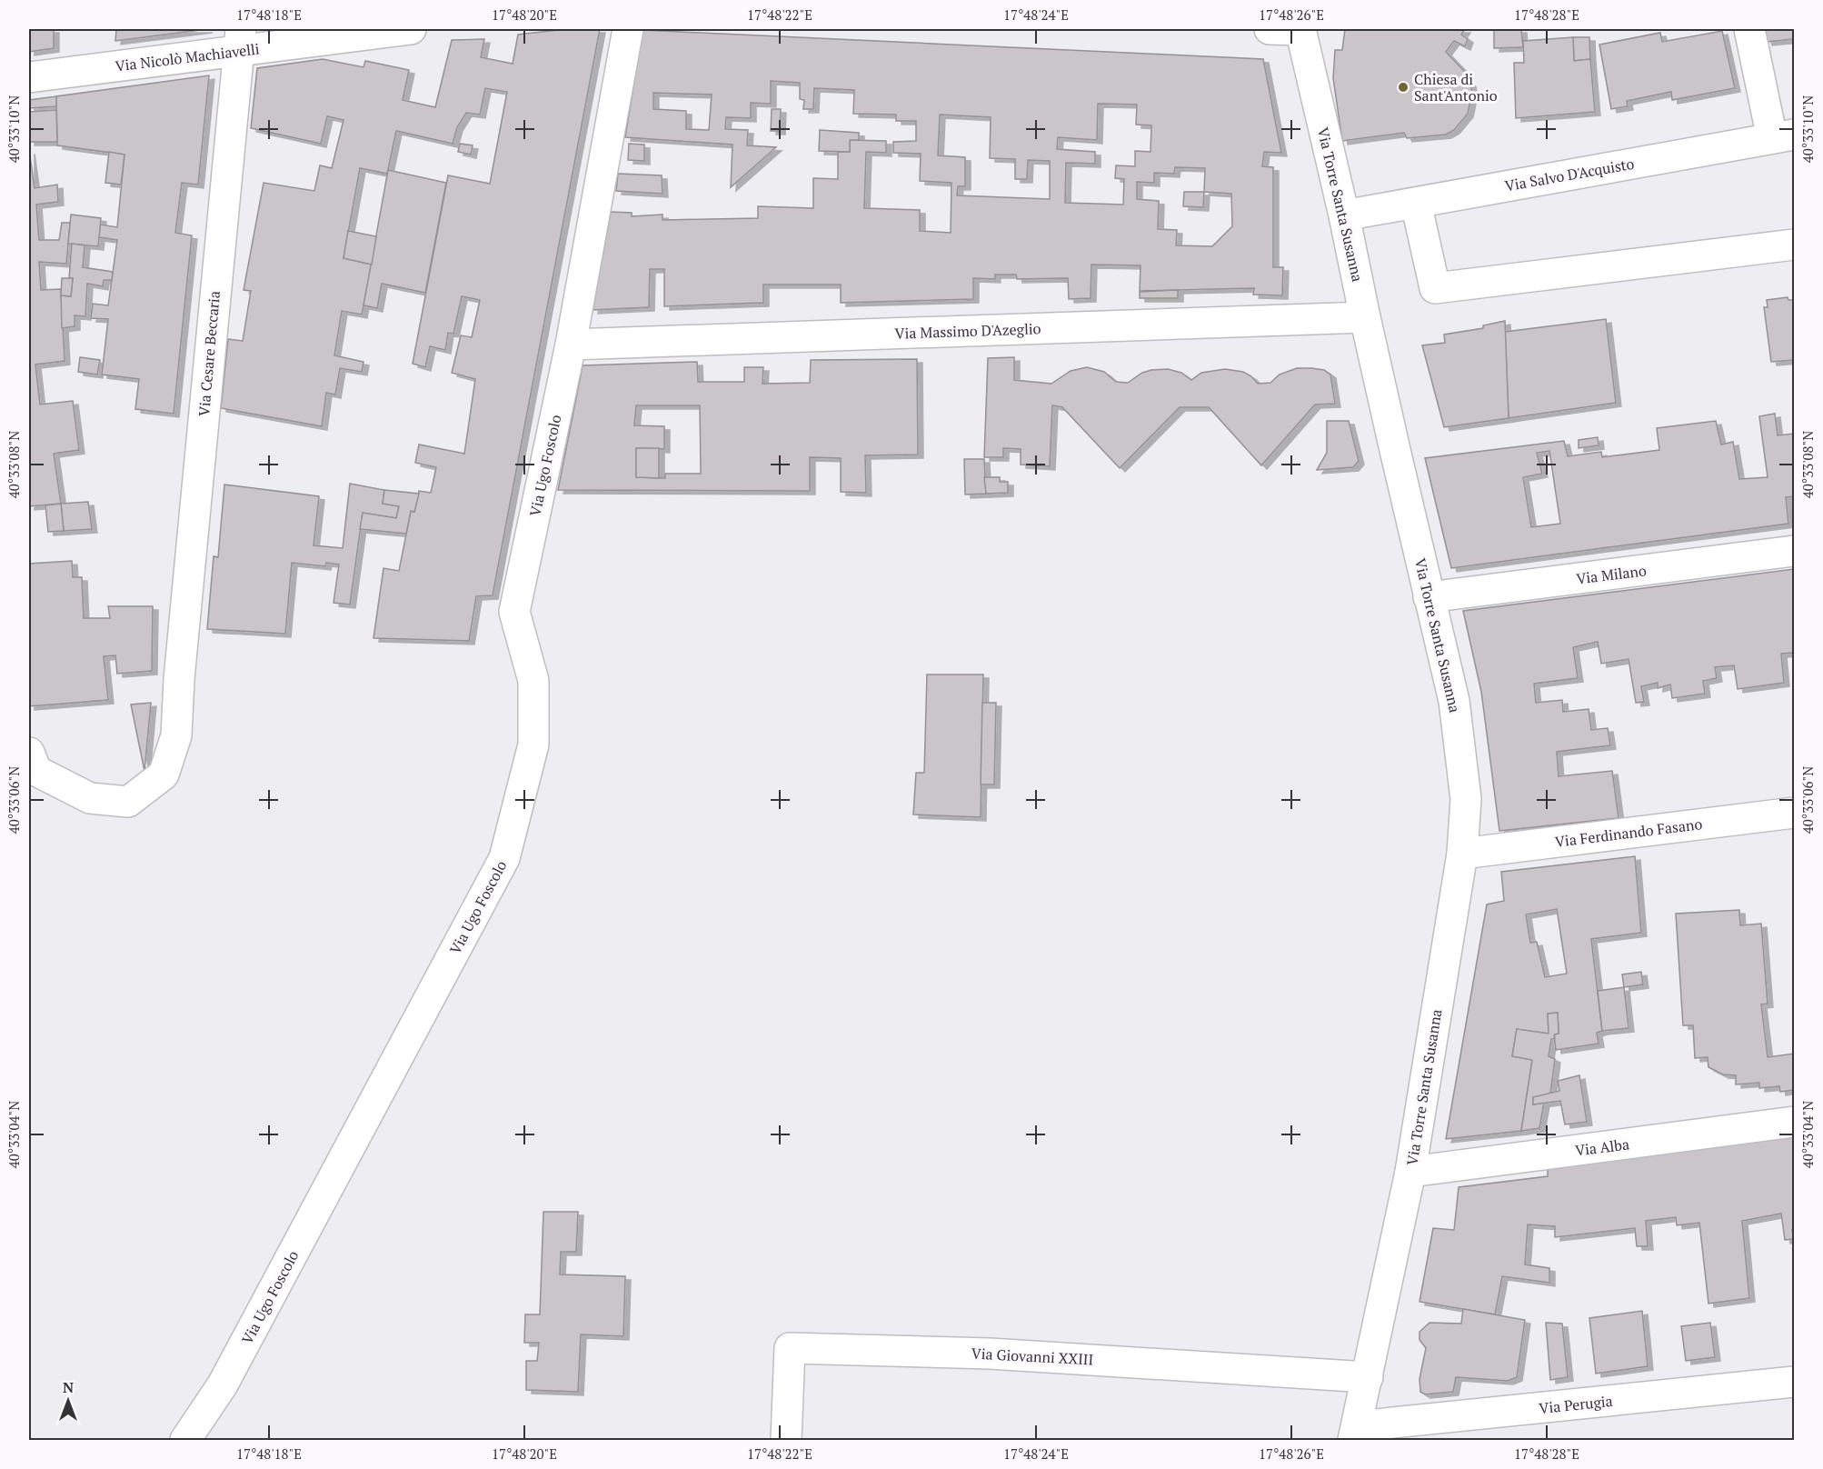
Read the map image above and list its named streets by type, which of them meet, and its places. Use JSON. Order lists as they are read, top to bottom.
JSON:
{
  "streets": {
    "street": [
      "Via Nicolò Machiavelli",
      "Via Salvo D'Acquisto",
      "Via Torre Santa Susanna",
      "Via Massimo D'Azeglio",
      "Via Cesare Beccaria",
      "Via Ugo Foscolo",
      "Via Milano",
      "Via Ferdinando Fasano",
      "Via Alba",
      "Via Giovanni XXIII",
      "Via Perugia"
    ]
  },
  "crossings": [
    ["Via Nicolò Machiavelli", "Via Cesare Beccaria"],
    ["Via Salvo D'Acquisto", "Via Torre Santa Susanna"],
    ["Via Torre Santa Susanna", "Via Massimo D'Azeglio"],
    ["Via Torre Santa Susanna", "Via Milano"],
    ["Via Torre Santa Susanna", "Via Ferdinando Fasano"],
    ["Via Torre Santa Susanna", "Via Alba"],
    ["Via Torre Santa Susanna", "Via Giovanni XXIII"],
    ["Via Torre Santa Susanna", "Via Perugia"],
    ["Via Massimo D'Azeglio", "Via Ugo Foscolo"]
  ],
  "places": ["Chiesa di Sant'Antonio"],
  "north": "top",
  "coordinates": [
    "17°48'18\"E",
    "17°48'20\"E",
    "17°48'22\"E",
    "17°48'24\"E",
    "17°48'26\"E",
    "17°48'28\"E",
    "40°33'10\"N",
    "40°33'08\"N",
    "40°33'06\"N",
    "40°33'04\"N"
  ]
}
